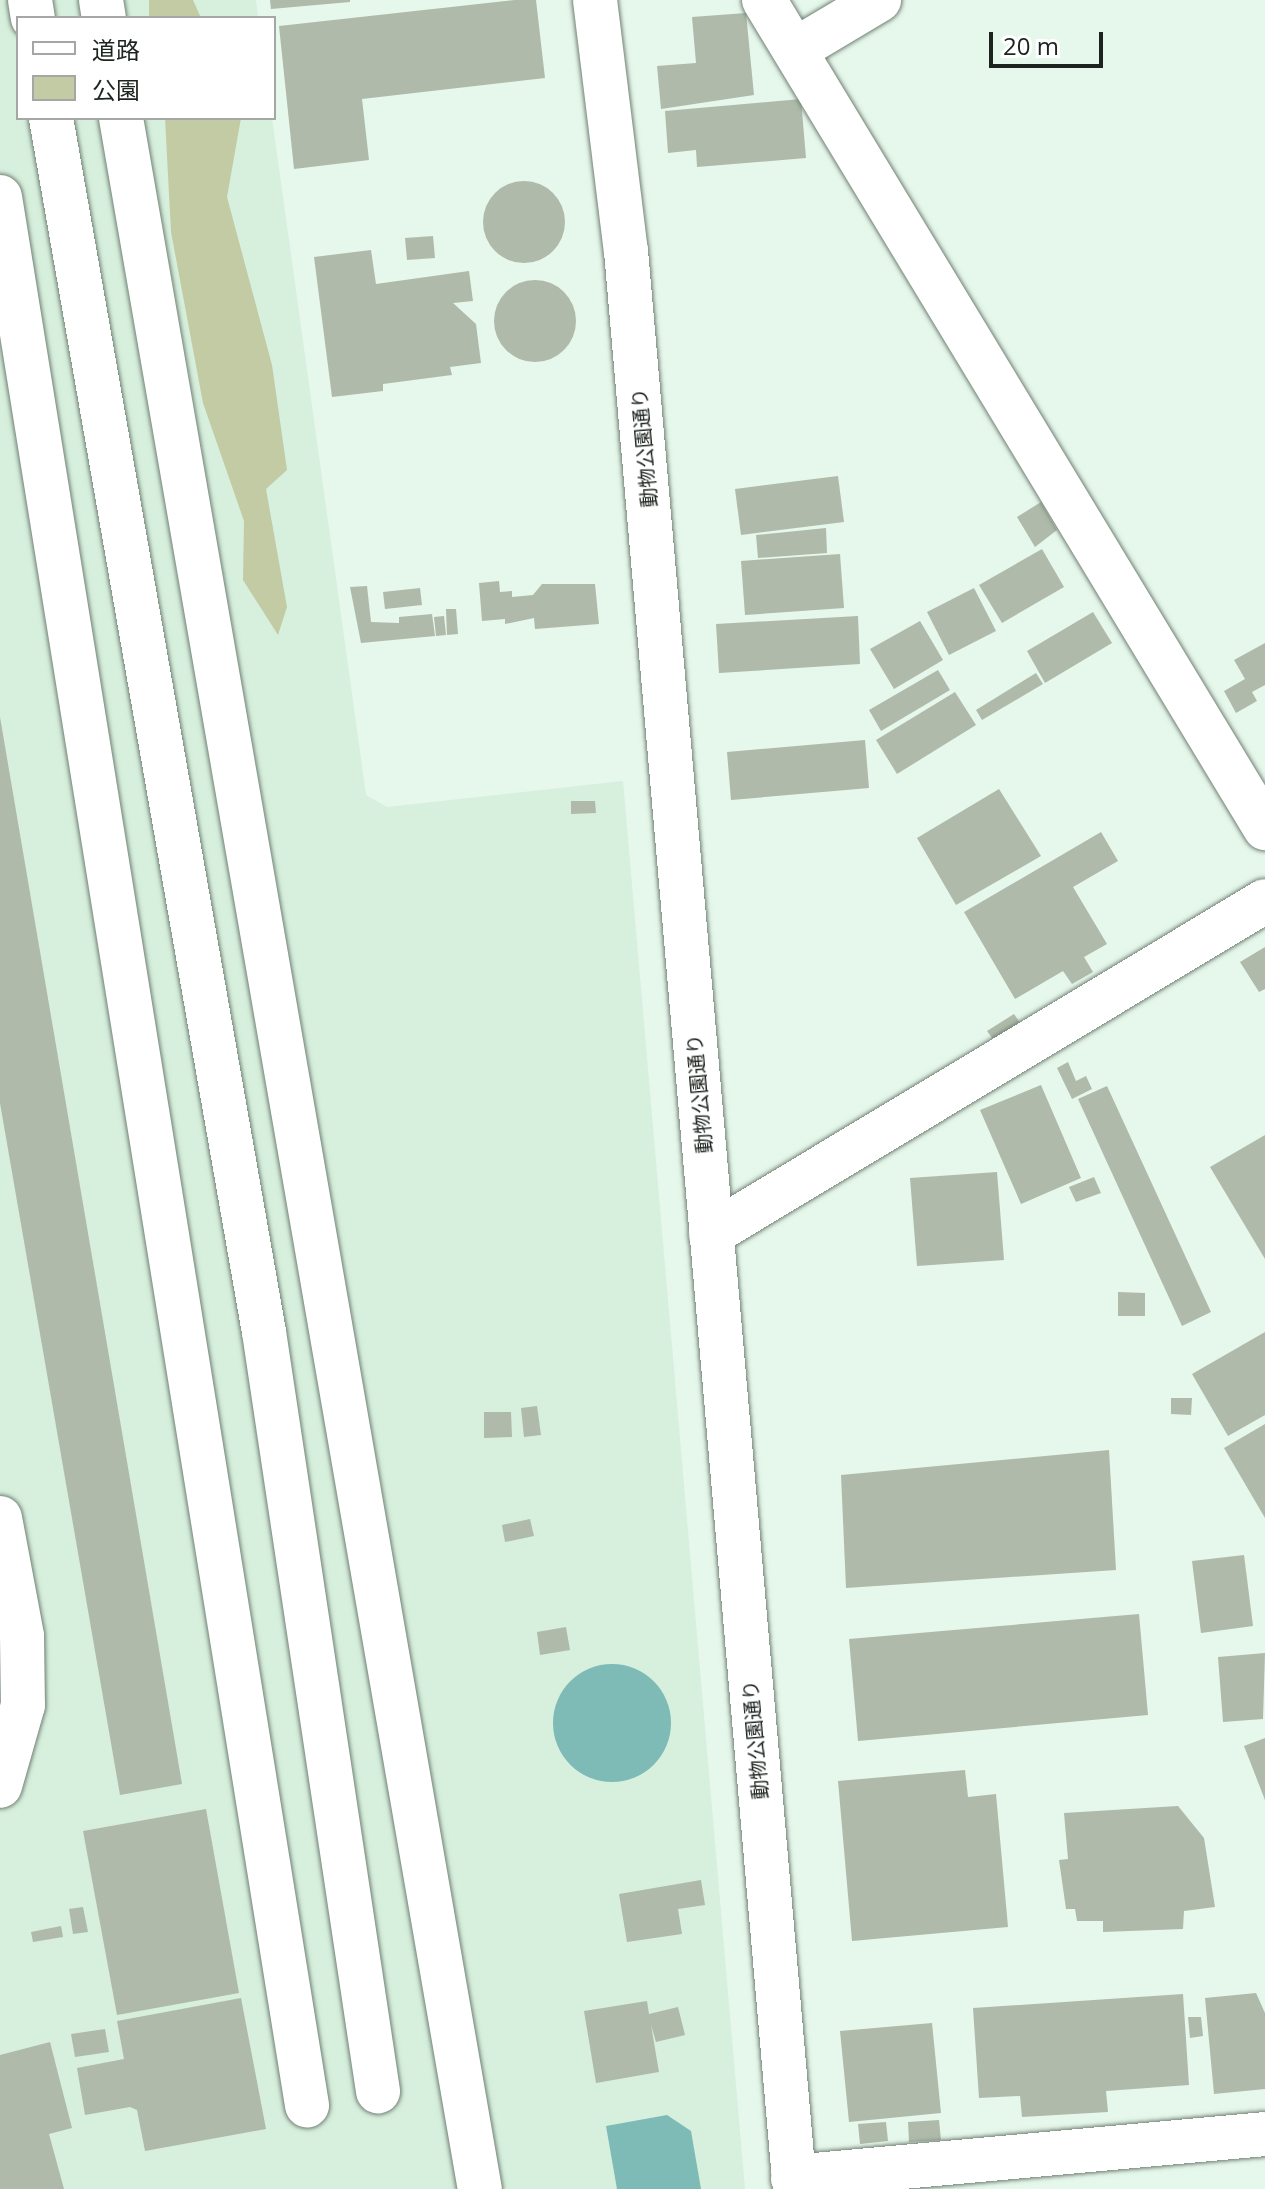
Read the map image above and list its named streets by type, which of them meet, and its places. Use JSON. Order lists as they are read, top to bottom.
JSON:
{
  "streets": {
    "street": ["動物公園通り"]
  },
  "legend": ["道路", "公園"],
  "scale_bar": "20 m"
}
